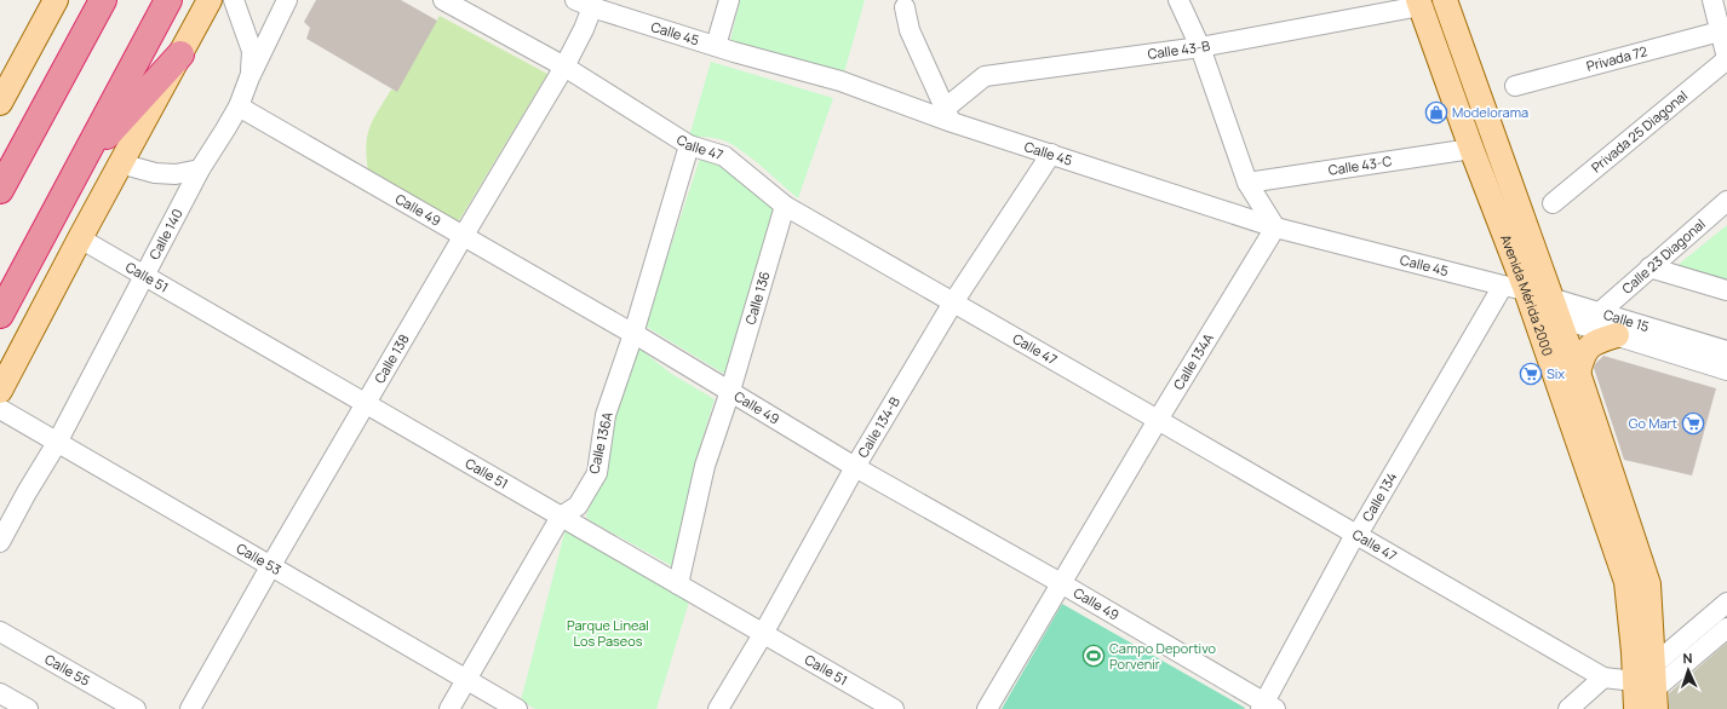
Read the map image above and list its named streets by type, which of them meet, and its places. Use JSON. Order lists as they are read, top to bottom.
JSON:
{
  "streets": {
    "main road": ["Avenida Mérida 2000"],
    "street": [
      "Calle 45",
      "Calle 43-B",
      "Privada 72",
      "Privada 25 Diagonal",
      "Calle 47",
      "Calle 43-C",
      "Calle 49",
      "Calle 140",
      "Calle 23 Diagonal",
      "Calle 51",
      "Calle 136",
      "Calle 15",
      "Calle 138",
      "Calle 134A",
      "Calle 134-B",
      "Calle 136A",
      "Calle 134",
      "Calle 53",
      "Calle 55"
    ]
  },
  "crossings": [
    ["Calle 45", "Calle 43-B"],
    ["Calle 45", "Avenida Mérida 2000"],
    ["Calle 45", "Calle 138"],
    ["Calle 45", "Calle 134A"],
    ["Calle 45", "Calle 134-B"],
    ["Calle 45", "Calle 134"],
    ["Calle 43-B", "Avenida Mérida 2000"],
    ["Calle 47", "Avenida Mérida 2000"],
    ["Calle 47", "Calle 136"],
    ["Calle 47", "Calle 138"],
    ["Calle 47", "Calle 134A"],
    ["Calle 47", "Calle 134-B"],
    ["Calle 47", "Calle 136A"],
    ["Calle 47", "Calle 134"],
    ["Calle 43-C", "Avenida Mérida 2000"],
    ["Calle 49", "Calle 140"],
    ["Calle 49", "Calle 136"],
    ["Calle 49", "Calle 138"],
    ["Calle 49", "Calle 134A"],
    ["Calle 49", "Calle 134-B"],
    ["Calle 49", "Calle 136A"],
    ["Calle 49", "Calle 134"],
    ["Calle 140", "Calle 51"],
    ["Calle 140", "Calle 53"],
    ["Calle 23 Diagonal", "Calle 15"],
    ["Calle 51", "Calle 136"],
    ["Calle 51", "Calle 138"],
    ["Calle 51", "Calle 134-B"],
    ["Calle 51", "Calle 136A"],
    ["Avenida Mérida 2000", "Calle 15"],
    ["Calle 138", "Calle 53"],
    ["Calle 136A", "Calle 53"]
  ],
  "parks": ["Parque Lineal Los Paseos"],
  "places": {
    "shop": ["Modelorama"],
    "supermarket": ["Six", "Go Mart"],
    "sports": ["Campo Deportivo Porvenir"]
  },
  "north": "top"
}
